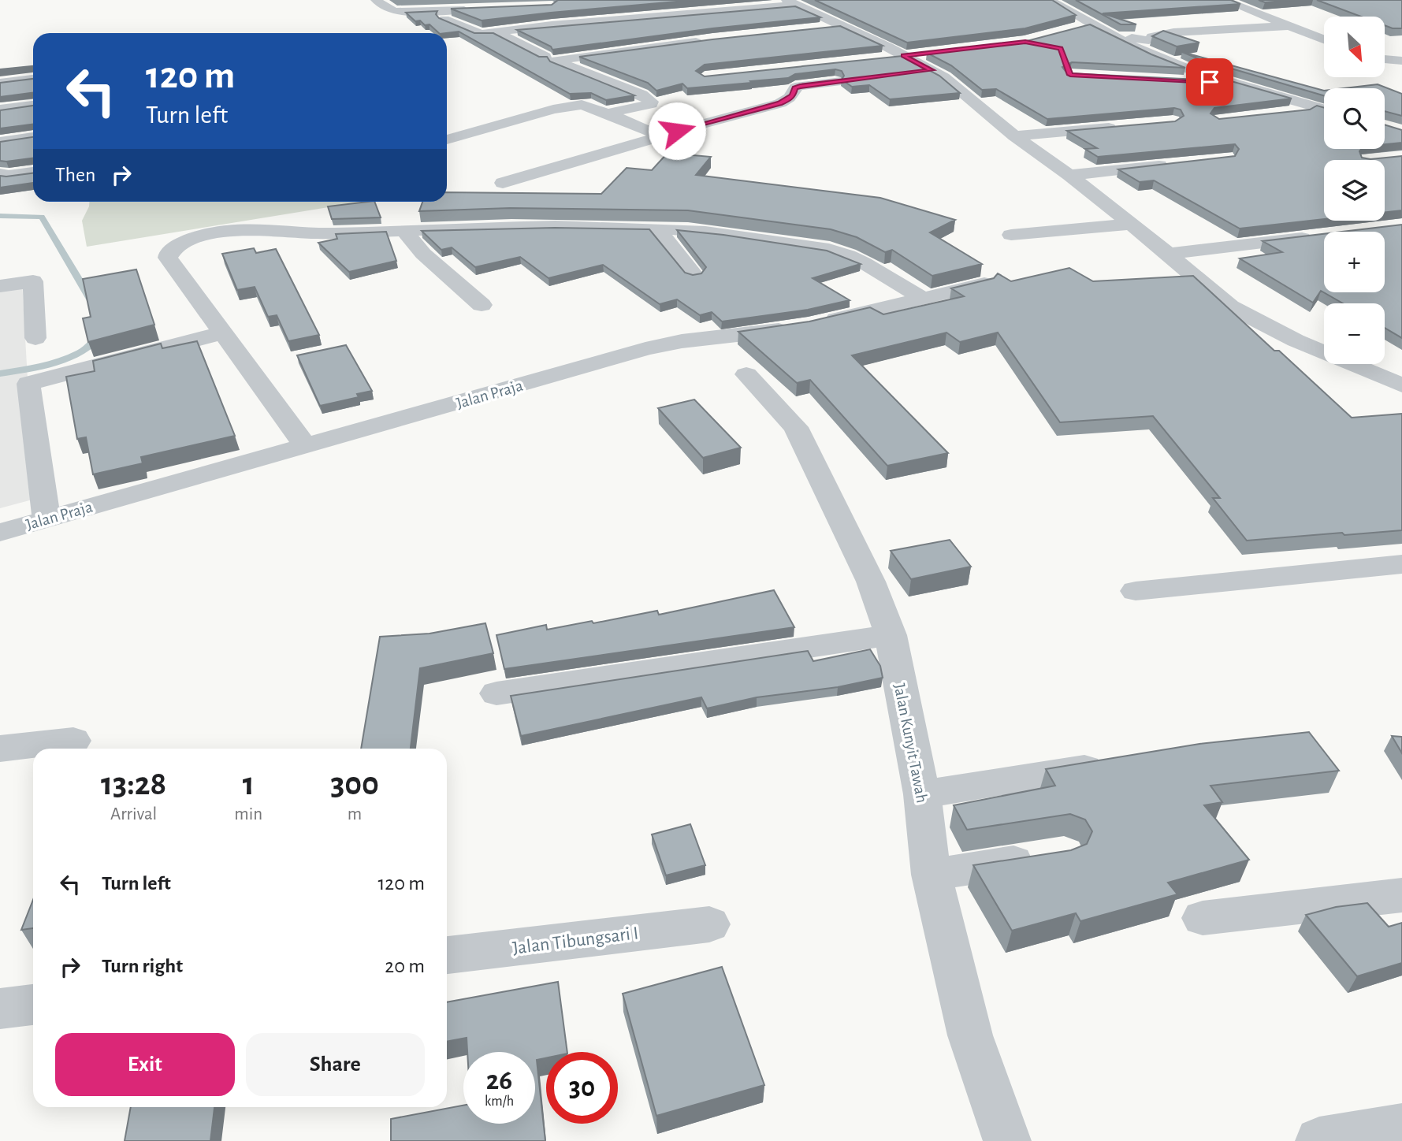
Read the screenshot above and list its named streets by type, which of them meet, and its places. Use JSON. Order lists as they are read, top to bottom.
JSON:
{
  "streets": {
    "street": ["Jalan Praja", "Jalan Kunyit Tawah", "Jalan Tibungsari I"]
  },
  "north": "bottom right",
  "page": {
    "map_buttons": ["+", "−"],
    "turn": ["120 m", "Turn left"],
    "then": "Then",
    "eta": [
      "13:28",
      "Arrival",
      "1",
      "min",
      "300",
      "m"
    ],
    "list": [
      {
        "name": "Turn left",
        "value": "120 m"
      },
      {
        "name": "Turn right",
        "value": "20 m"
      }
    ],
    "buttons": ["Exit", "Share"],
    "speed": "26 km/h",
    "limit": "30"
  }
}
